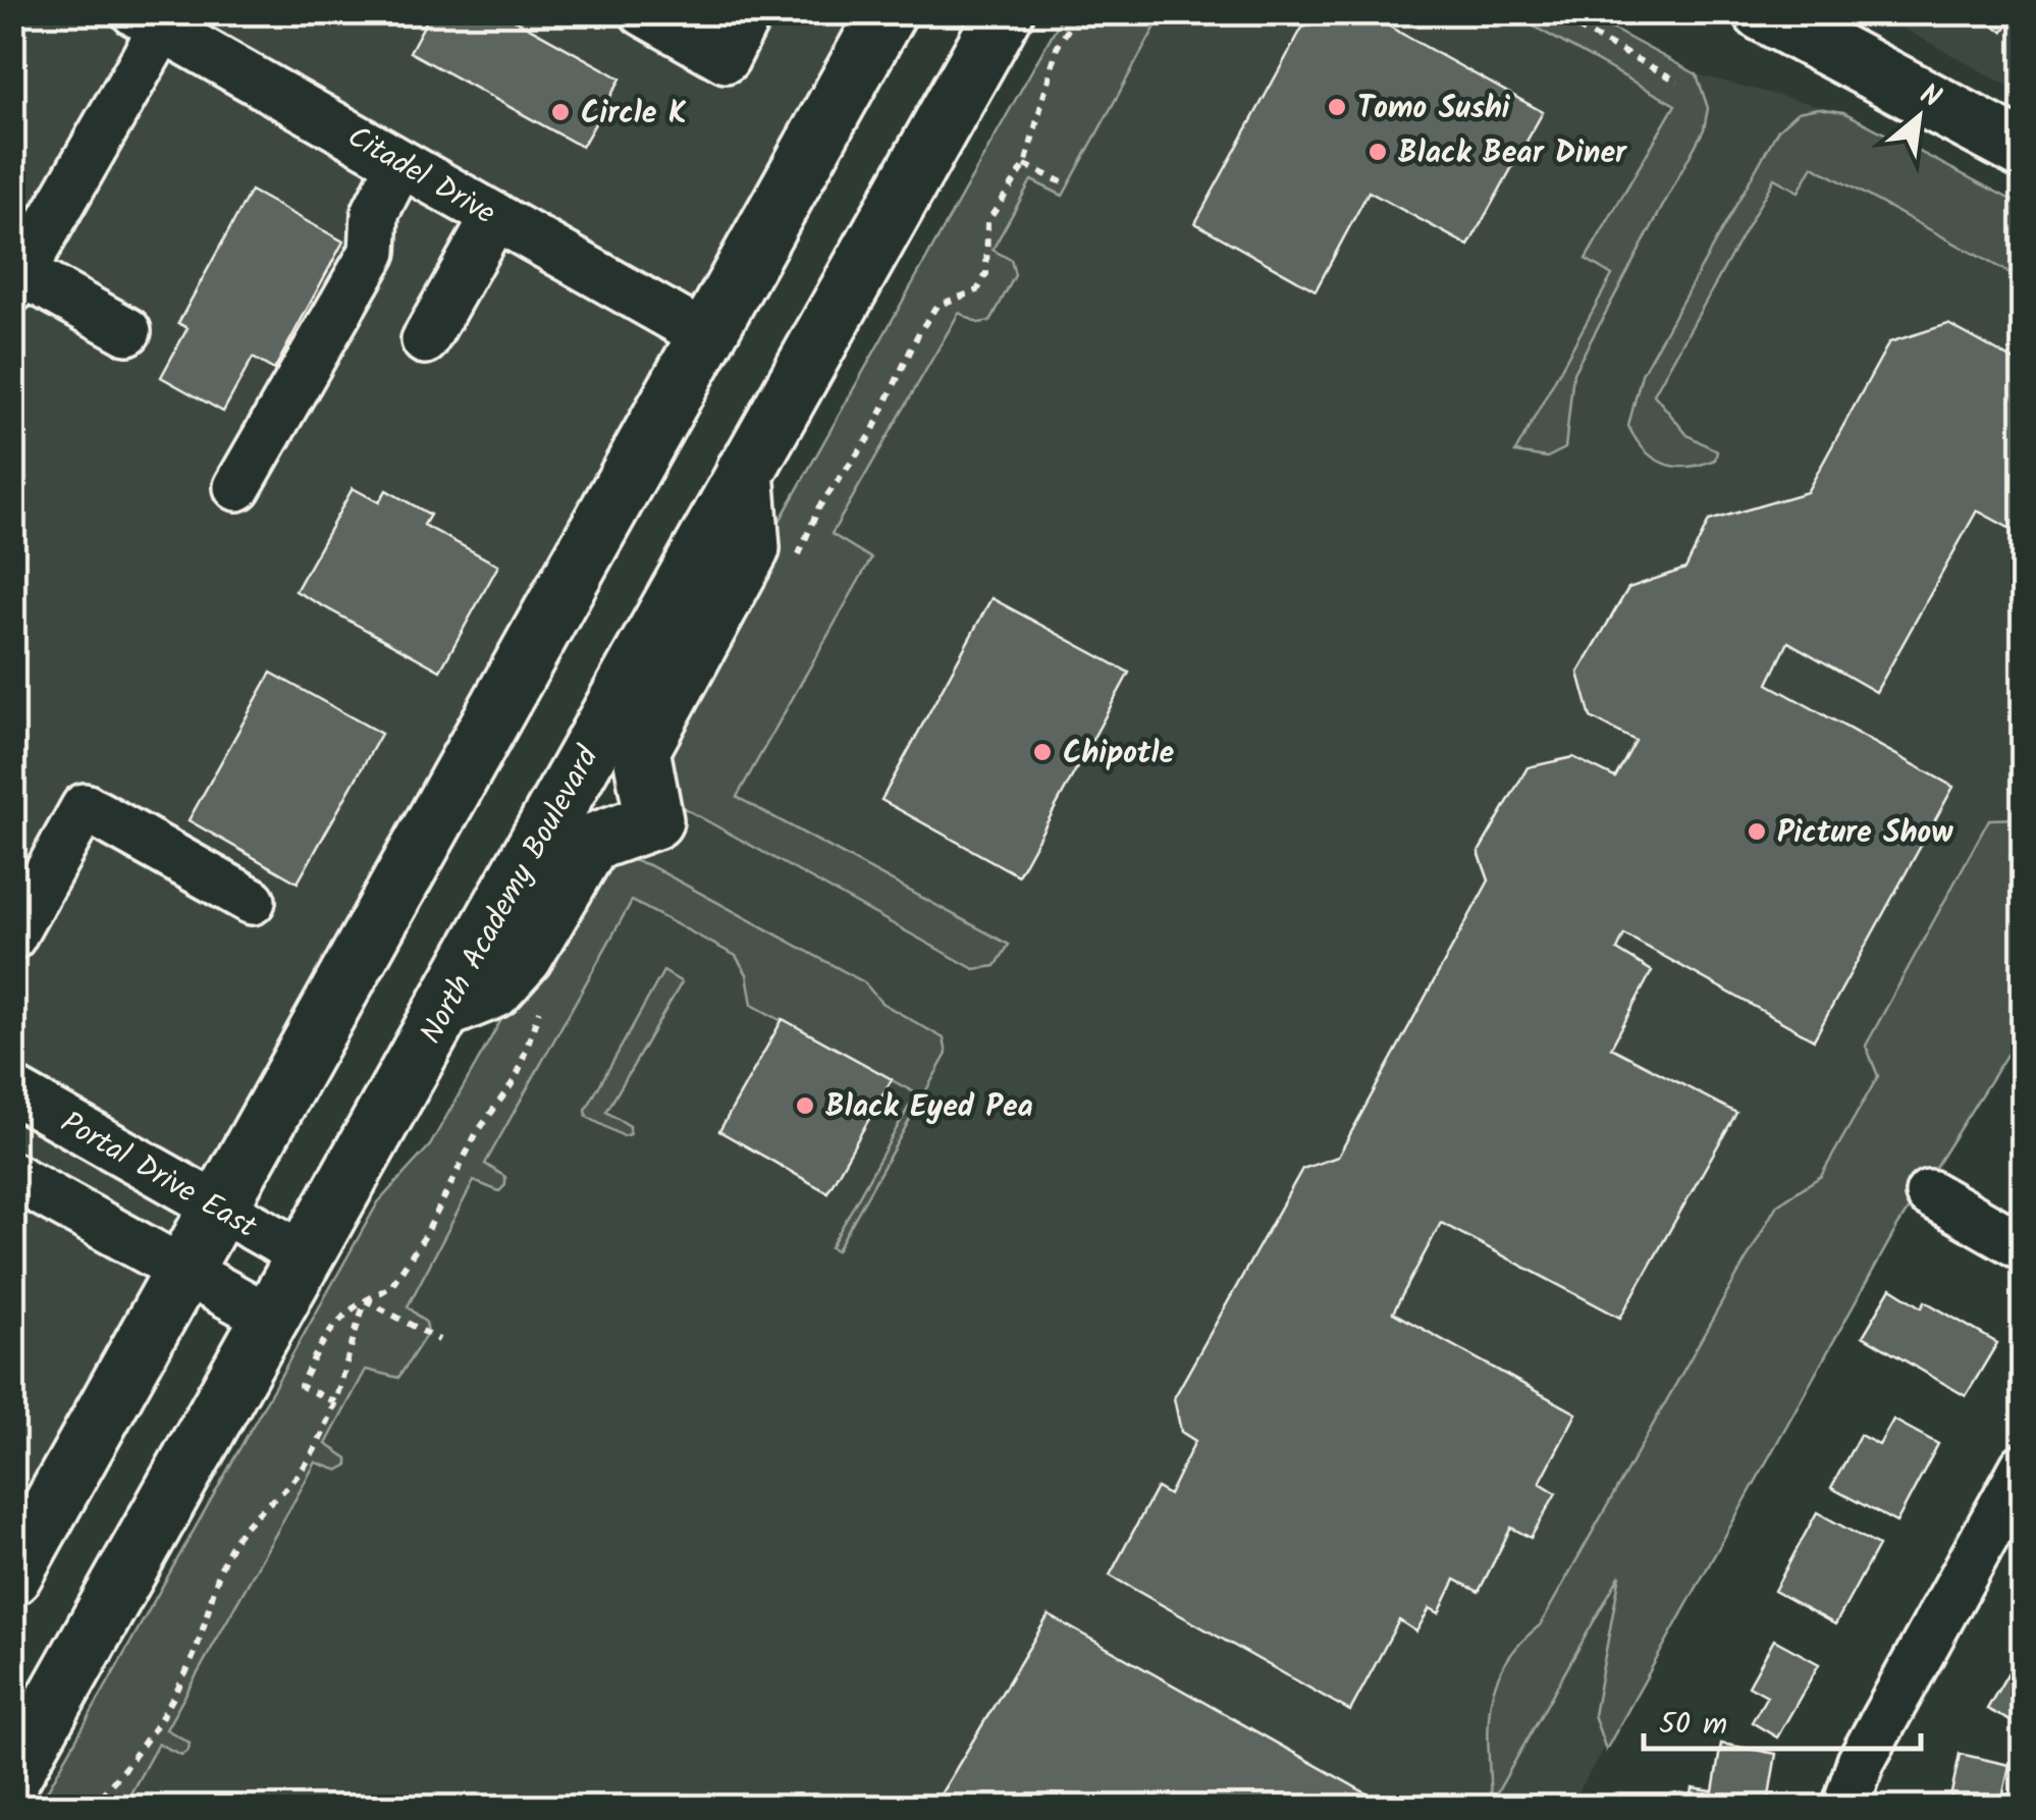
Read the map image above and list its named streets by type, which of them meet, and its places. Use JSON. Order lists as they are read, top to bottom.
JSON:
{
  "streets": {
    "main road": ["North Academy Boulevard"],
    "street": ["Citadel Drive", "Portal Drive East"]
  },
  "crossings": [
    ["North Academy Boulevard", "Portal Drive East"]
  ],
  "places": [
    "Tomo Sushi",
    "Circle K",
    "Black Bear Diner",
    "Chipotle",
    "Picture Show",
    "Black Eyed Pea"
  ],
  "scale_bar": "50 m",
  "north": "top right"
}
